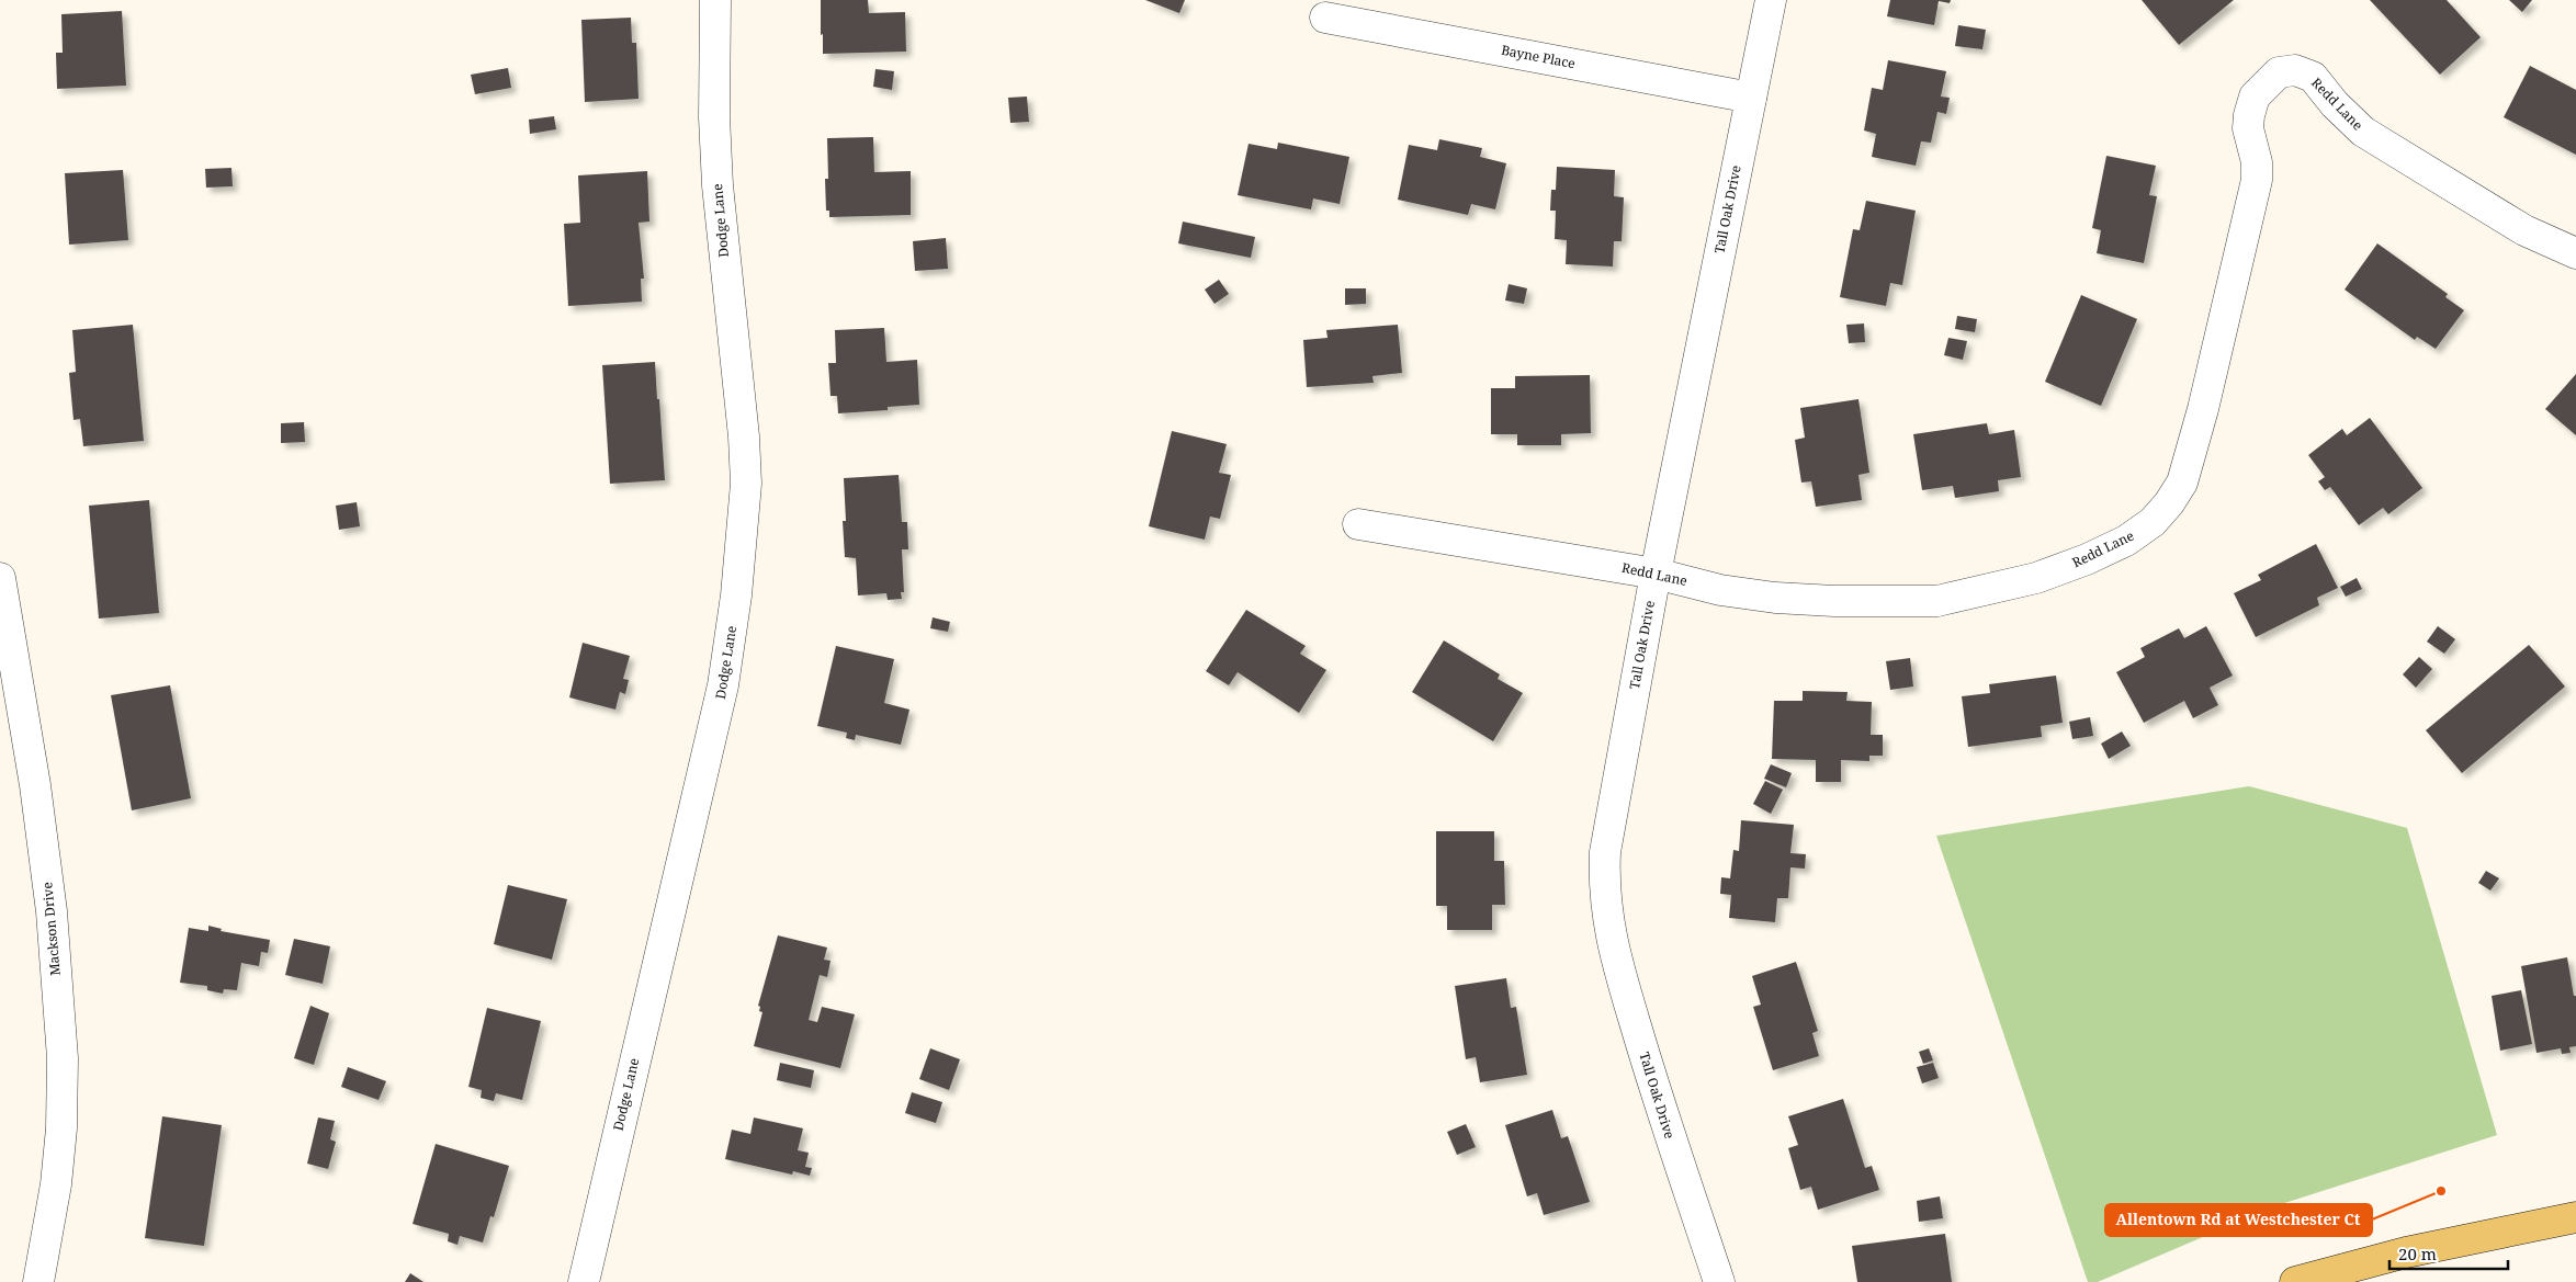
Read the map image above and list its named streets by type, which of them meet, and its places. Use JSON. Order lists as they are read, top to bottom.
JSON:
{
  "streets": {
    "street": [
      "Bayne Place",
      "Redd Lane",
      "Tall Oak Drive",
      "Dodge Lane",
      "Mackson Drive"
    ]
  },
  "crossings": [
    ["Bayne Place", "Tall Oak Drive"],
    ["Redd Lane", "Tall Oak Drive"]
  ],
  "places": ["Allentown Rd at Westchester Ct"],
  "scale_bar": "20 m"
}
